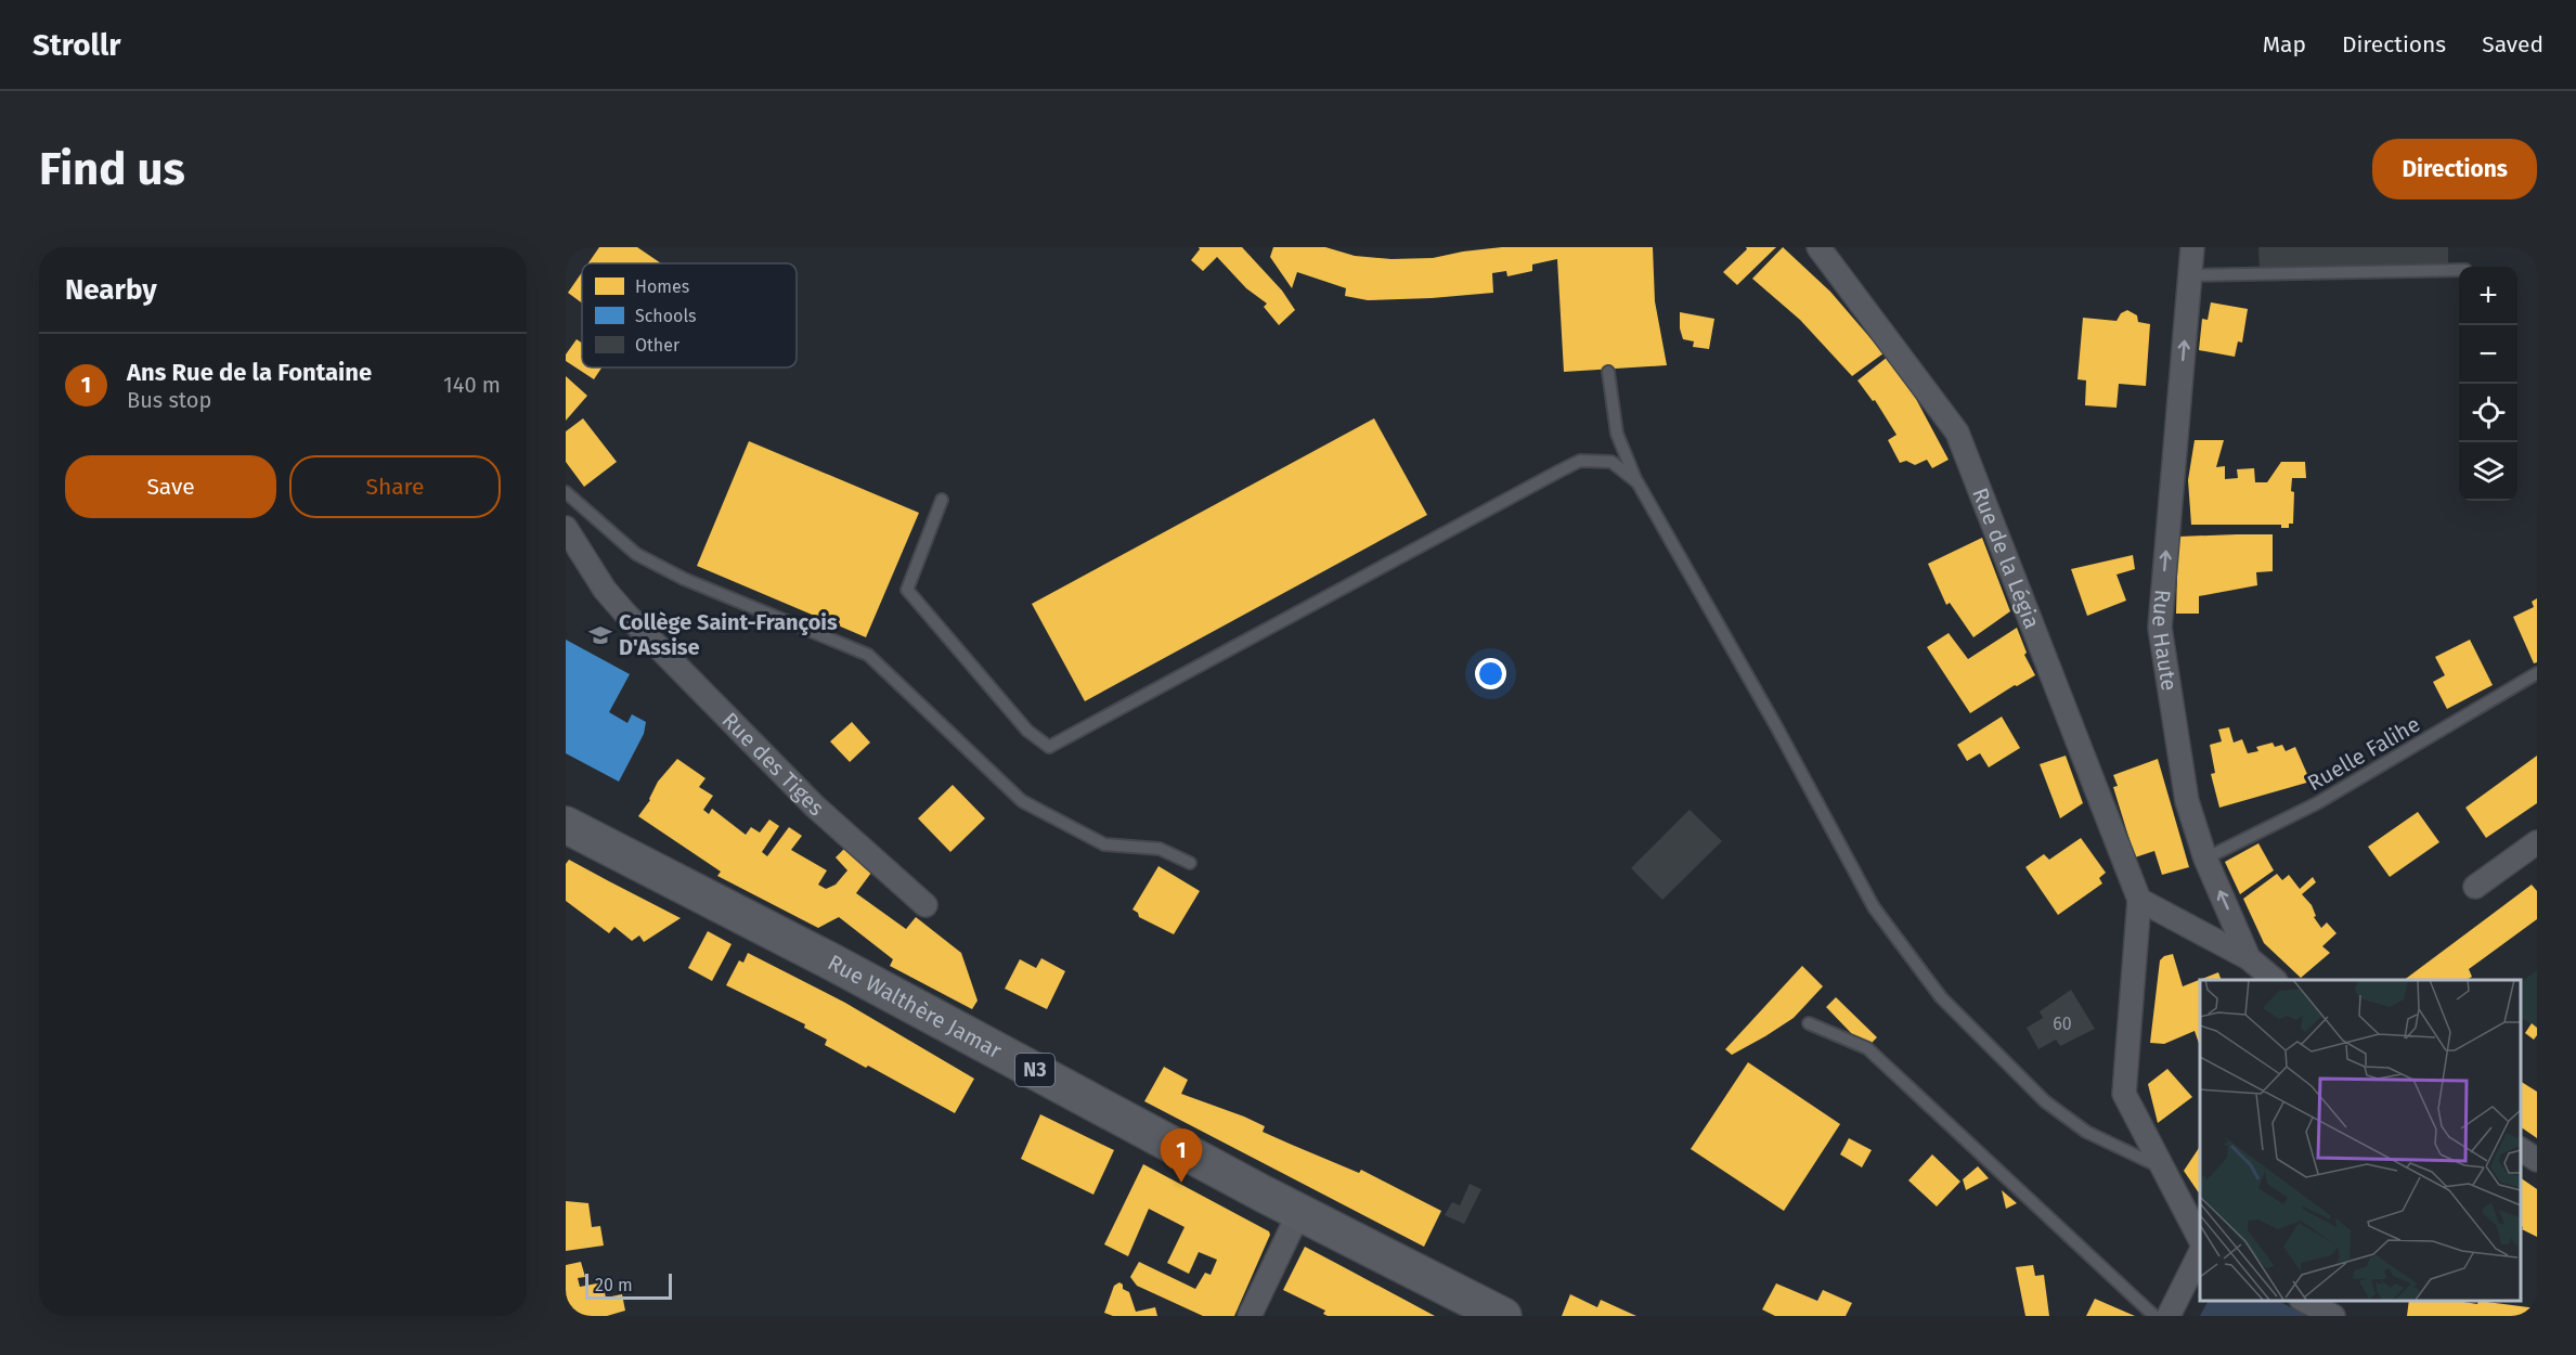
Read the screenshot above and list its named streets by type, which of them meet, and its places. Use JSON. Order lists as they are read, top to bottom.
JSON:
{
  "streets": {
    "main road": ["Rue Walthère Jamar", "N3"],
    "street": ["Rue de la Légia", "Rue Haute", "Rue des Tiges"],
    "lane": ["Ruelle Falihe"]
  },
  "crossings": [
    ["Rue Haute", "Ruelle Falihe"]
  ],
  "one_way": ["Rue Haute"],
  "places": {
    "school or university": ["Collège Saint-François D'Assise"]
  },
  "house_numbers": ["60"],
  "legend": ["Homes", "Schools", "Other"],
  "scale_bar": "20 m",
  "page": {
    "header": "Strollr",
    "nav": ["Map", "Directions", "Saved"],
    "buttons": [
      "Directions",
      ["Save", "Share"]
    ],
    "title": "Find us",
    "heading": "Nearby",
    "map_buttons": ["+", "−"],
    "list": [
      {
        "mark": "1",
        "name": "Ans Rue de la Fontaine",
        "note": "Bus stop",
        "value": "140 m"
      }
    ],
    "pins": "1",
    "scale": "20 m"
  }
}
